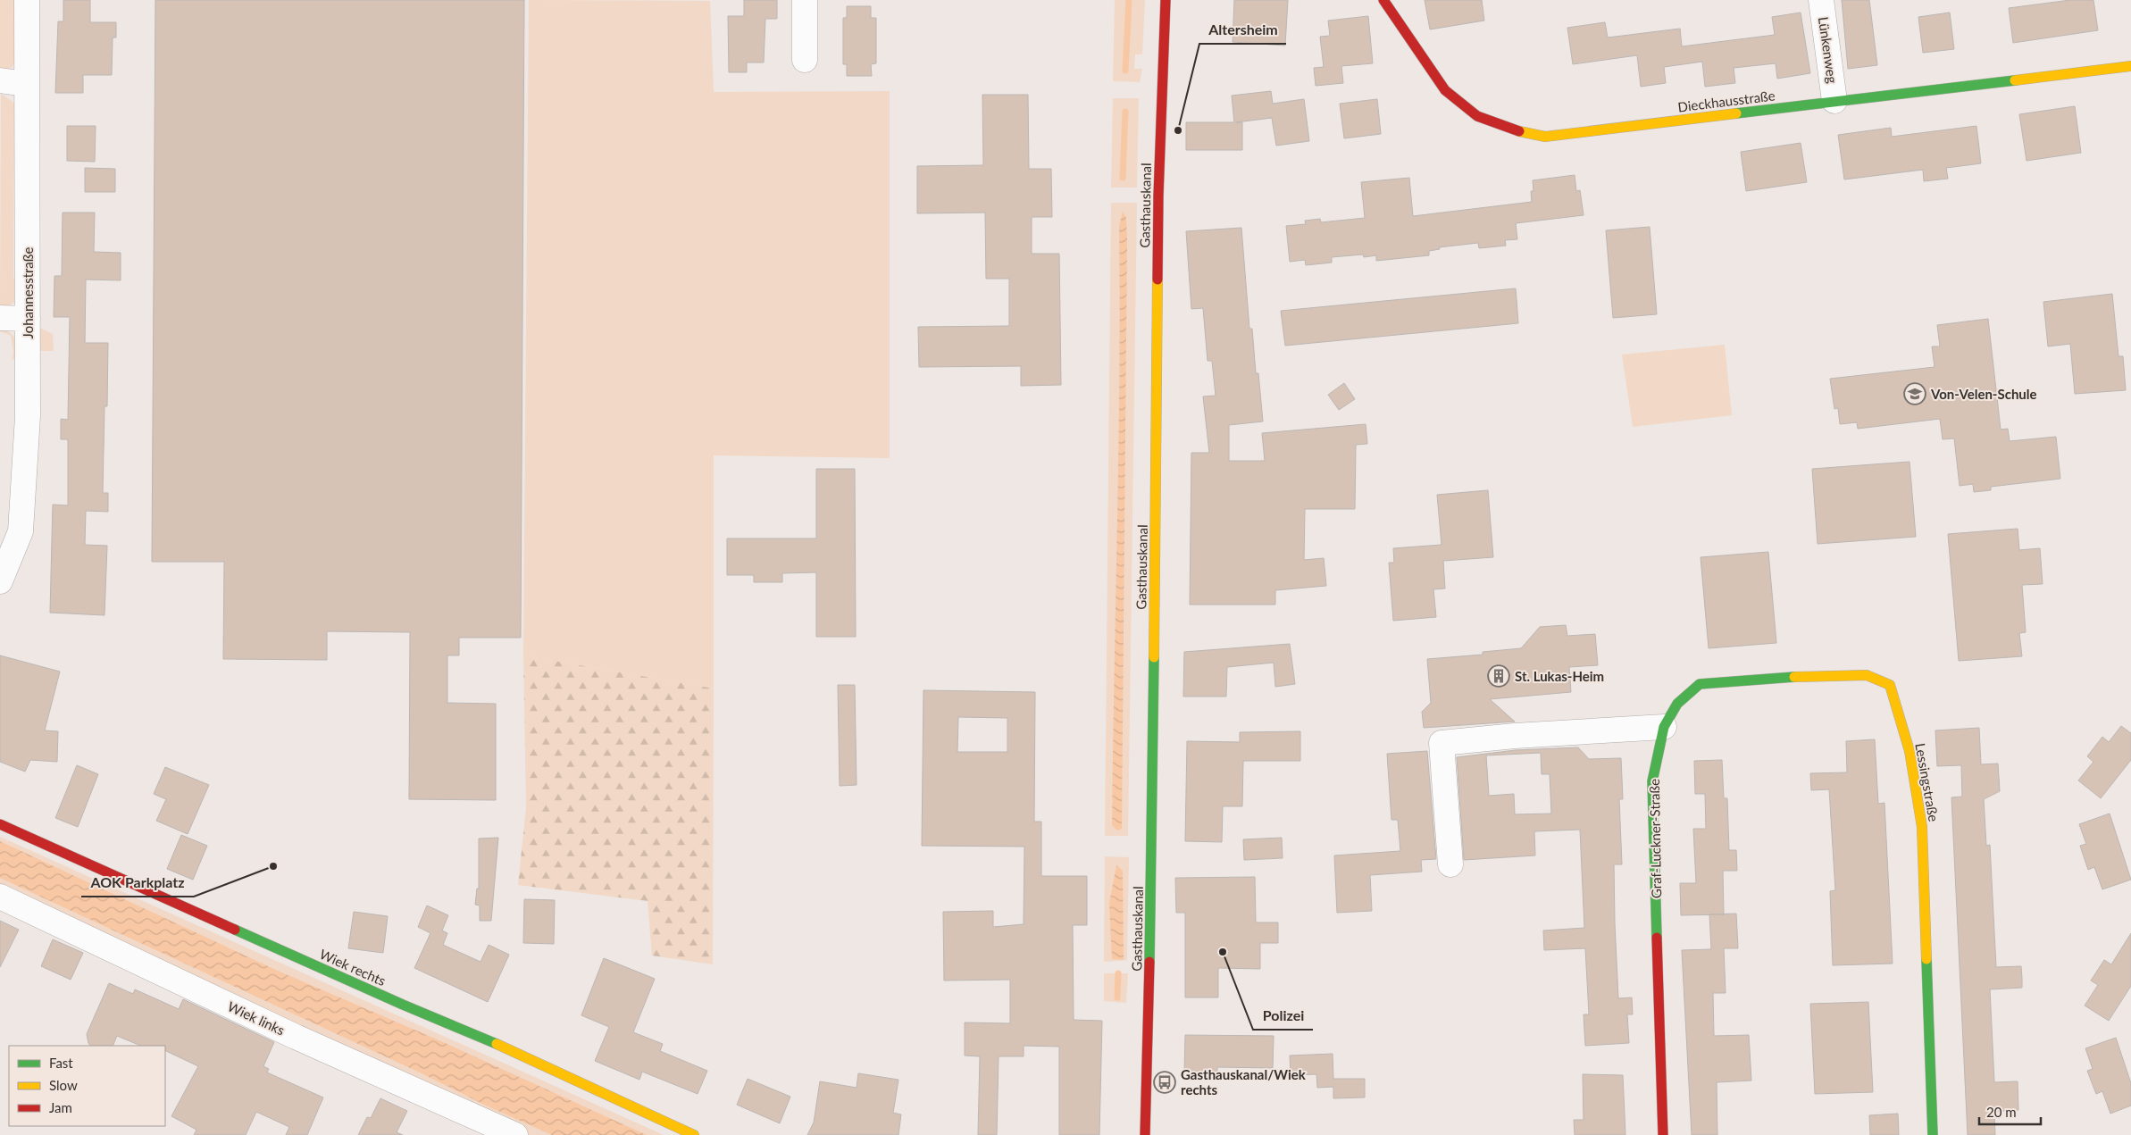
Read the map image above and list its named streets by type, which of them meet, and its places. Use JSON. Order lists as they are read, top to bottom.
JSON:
{
  "streets": {
    "street": [
      "Lünkenweg",
      "Dieckhausstraße",
      "Gasthauskanal",
      "Johannesstraße",
      "Lessingstraße",
      "Graf-Luckner-Straße",
      "Wiek rechts",
      "Wiek links"
    ]
  },
  "crossings": [
    ["Lünkenweg", "Dieckhausstraße"],
    ["Lessingstraße", "Graf-Luckner-Straße"]
  ],
  "places": {
    "other": ["Altersheim", "AOK Parkplatz", "Polizei"],
    "school or university": ["Von-Velen-Schule"],
    "building": ["St. Lukas-Heim"],
    "bus stop": ["Gasthauskanal/Wiek rechts"]
  },
  "legend": ["Fast", "Slow", "Jam"],
  "scale_bar": "20 m"
}
